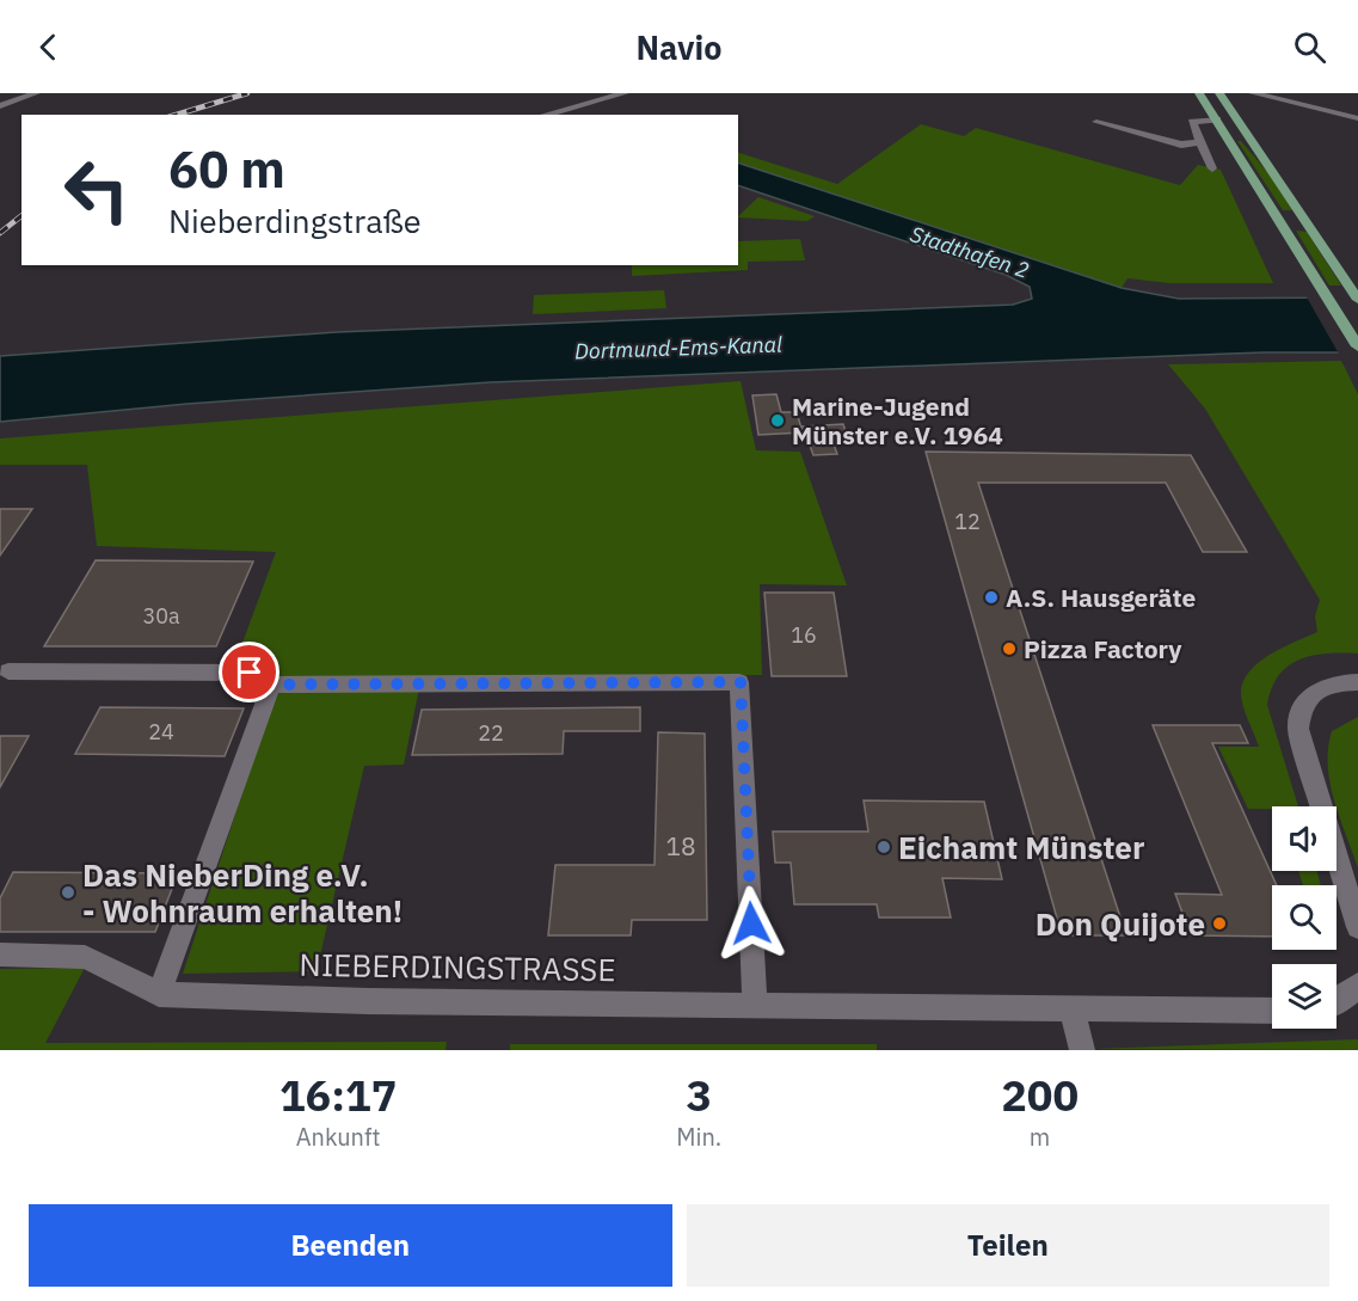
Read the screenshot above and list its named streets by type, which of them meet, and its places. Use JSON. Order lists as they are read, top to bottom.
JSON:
{
  "streets": {
    "street": ["NIEBERDINGSTRASSE"]
  },
  "water": ["Stadthafen 2", "Dortmund-Ems-Kanal"],
  "places": [
    "Marine-Jugend Münster e.V. 1964",
    "A.S. Hausgeräte",
    "Pizza Factory",
    "Eichamt Münster",
    "Das NieberDing e.V. - Wohnraum erhalten!",
    "Don Quijote"
  ],
  "house_numbers": [
    "12",
    "30a",
    "16",
    "24",
    "22",
    "18"
  ],
  "page": {
    "header": "Navio",
    "turn": ["60 m", "Nieberdingstraße"],
    "eta": [
      "16:17",
      "Ankunft",
      "3",
      "Min.",
      "200",
      "m"
    ],
    "buttons": ["Beenden", "Teilen"]
  }
}
